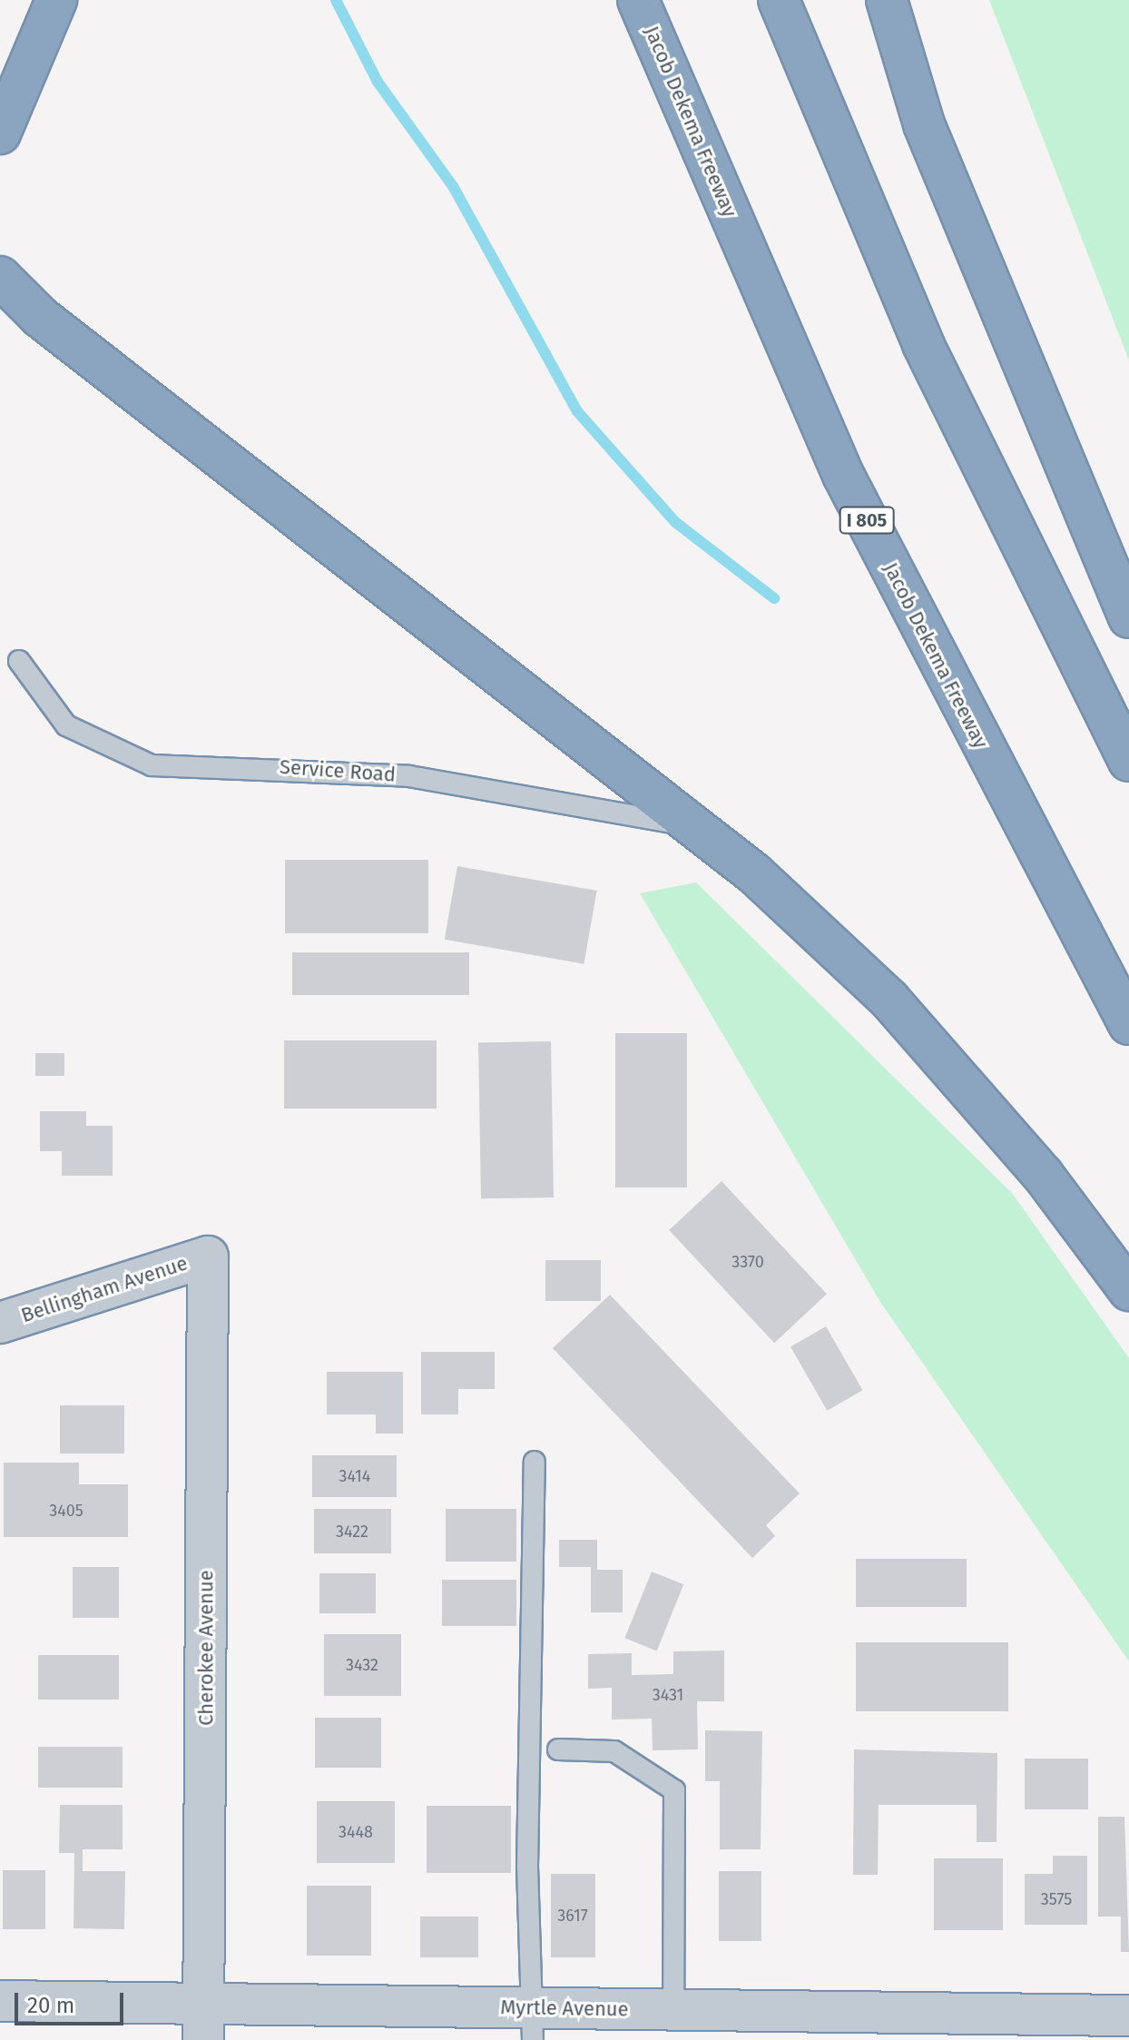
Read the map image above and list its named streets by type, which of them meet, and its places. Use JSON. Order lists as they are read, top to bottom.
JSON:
{
  "streets": {
    "highway": ["Jacob Dekema Freeway", "I 805"],
    "street": ["Bellingham Avenue", "Cherokee Avenue", "Myrtle Avenue"],
    "lane": ["Service Road"]
  },
  "crossings": [
    ["Bellingham Avenue", "Cherokee Avenue"],
    ["Cherokee Avenue", "Myrtle Avenue"]
  ],
  "house_numbers": [
    "3370",
    "3414",
    "3405",
    "3422",
    "3432",
    "3431",
    "3448",
    "3575",
    "3617"
  ],
  "scale_bar": "20 m"
}
